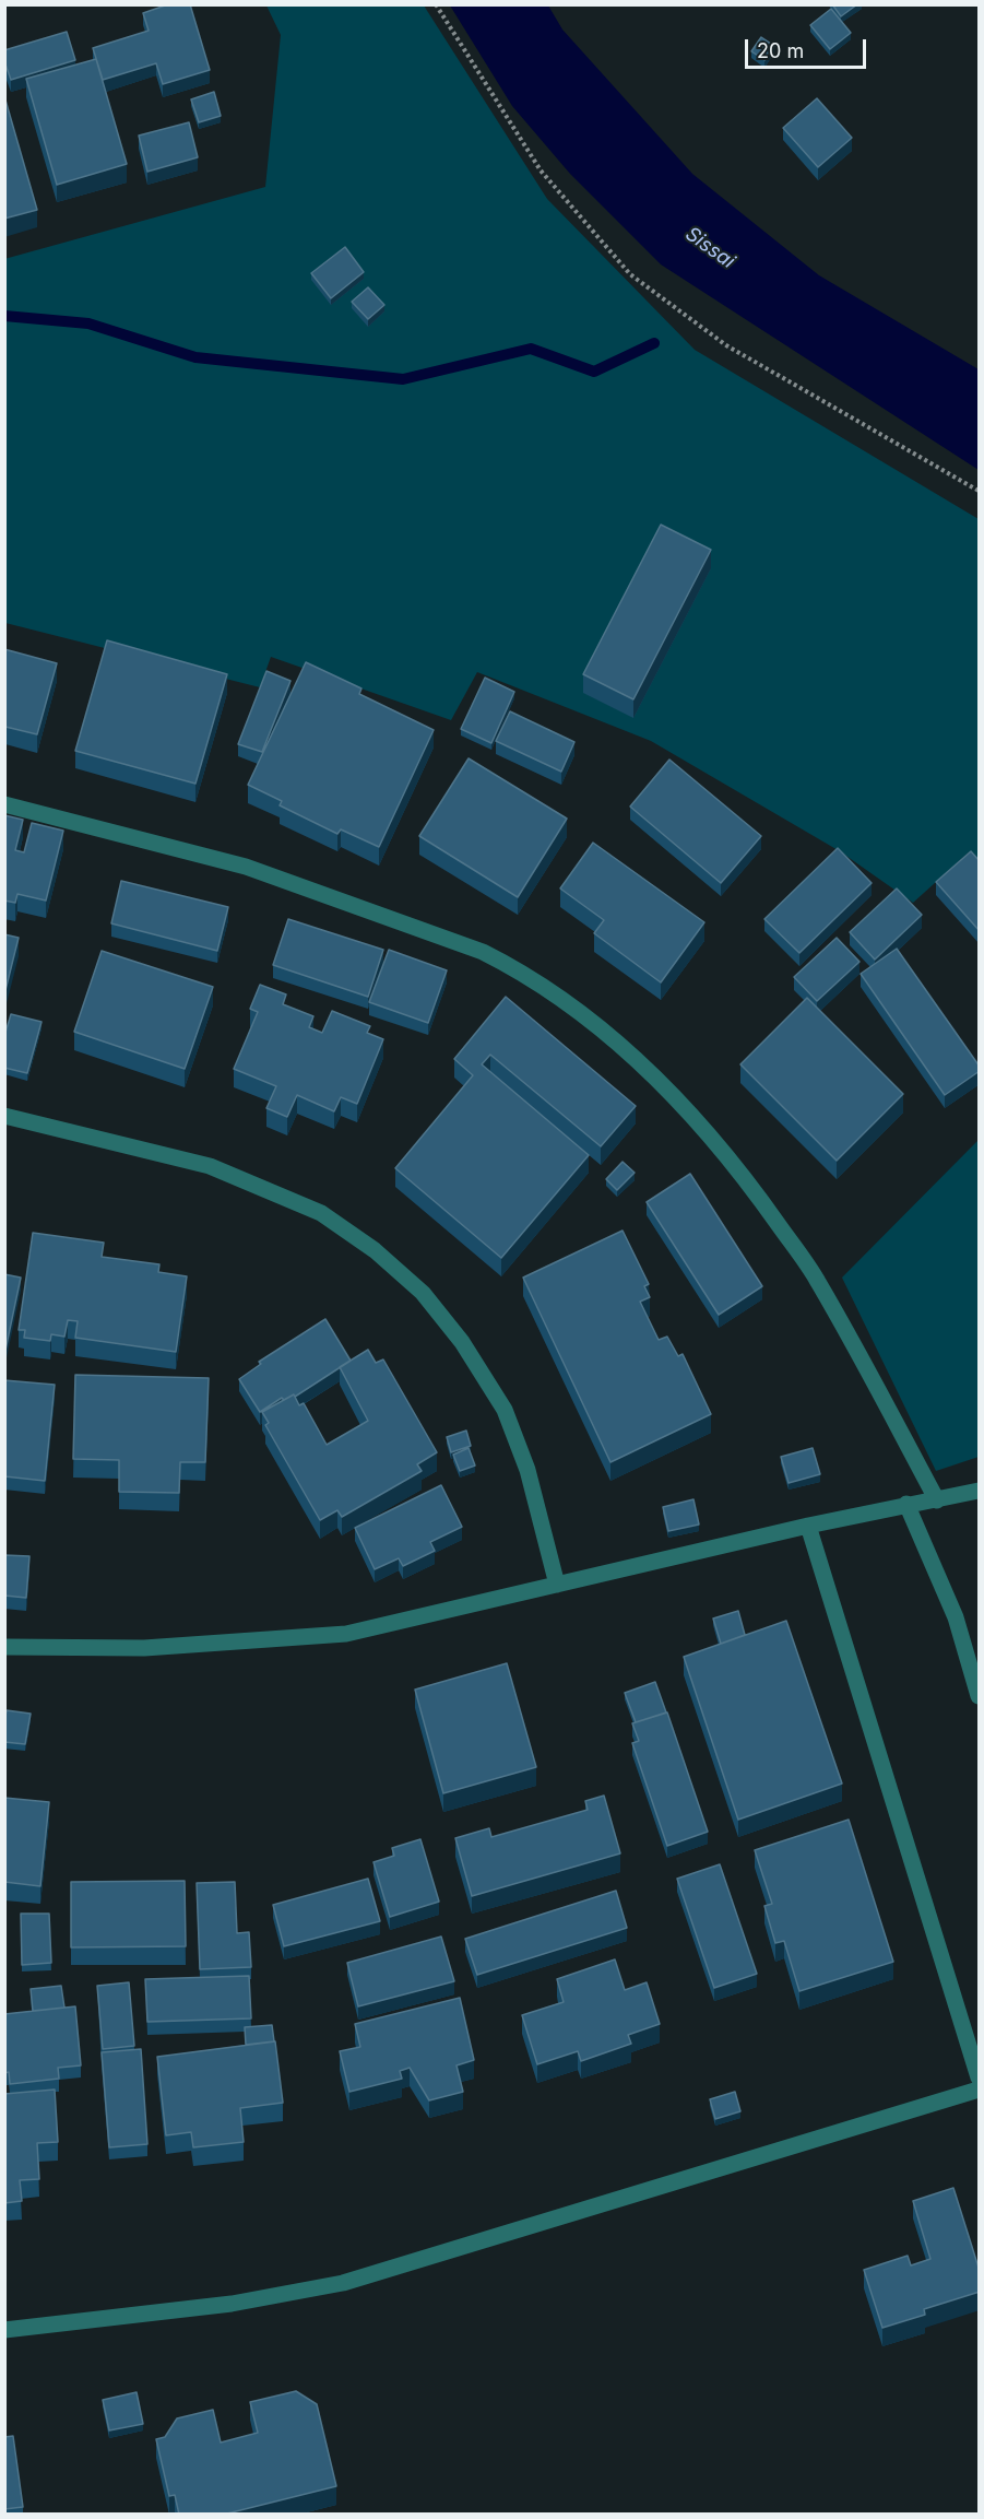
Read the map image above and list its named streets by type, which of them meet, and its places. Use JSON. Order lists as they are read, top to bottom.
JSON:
{
  "water": ["Sissai"],
  "scale_bar": "20 m"
}
